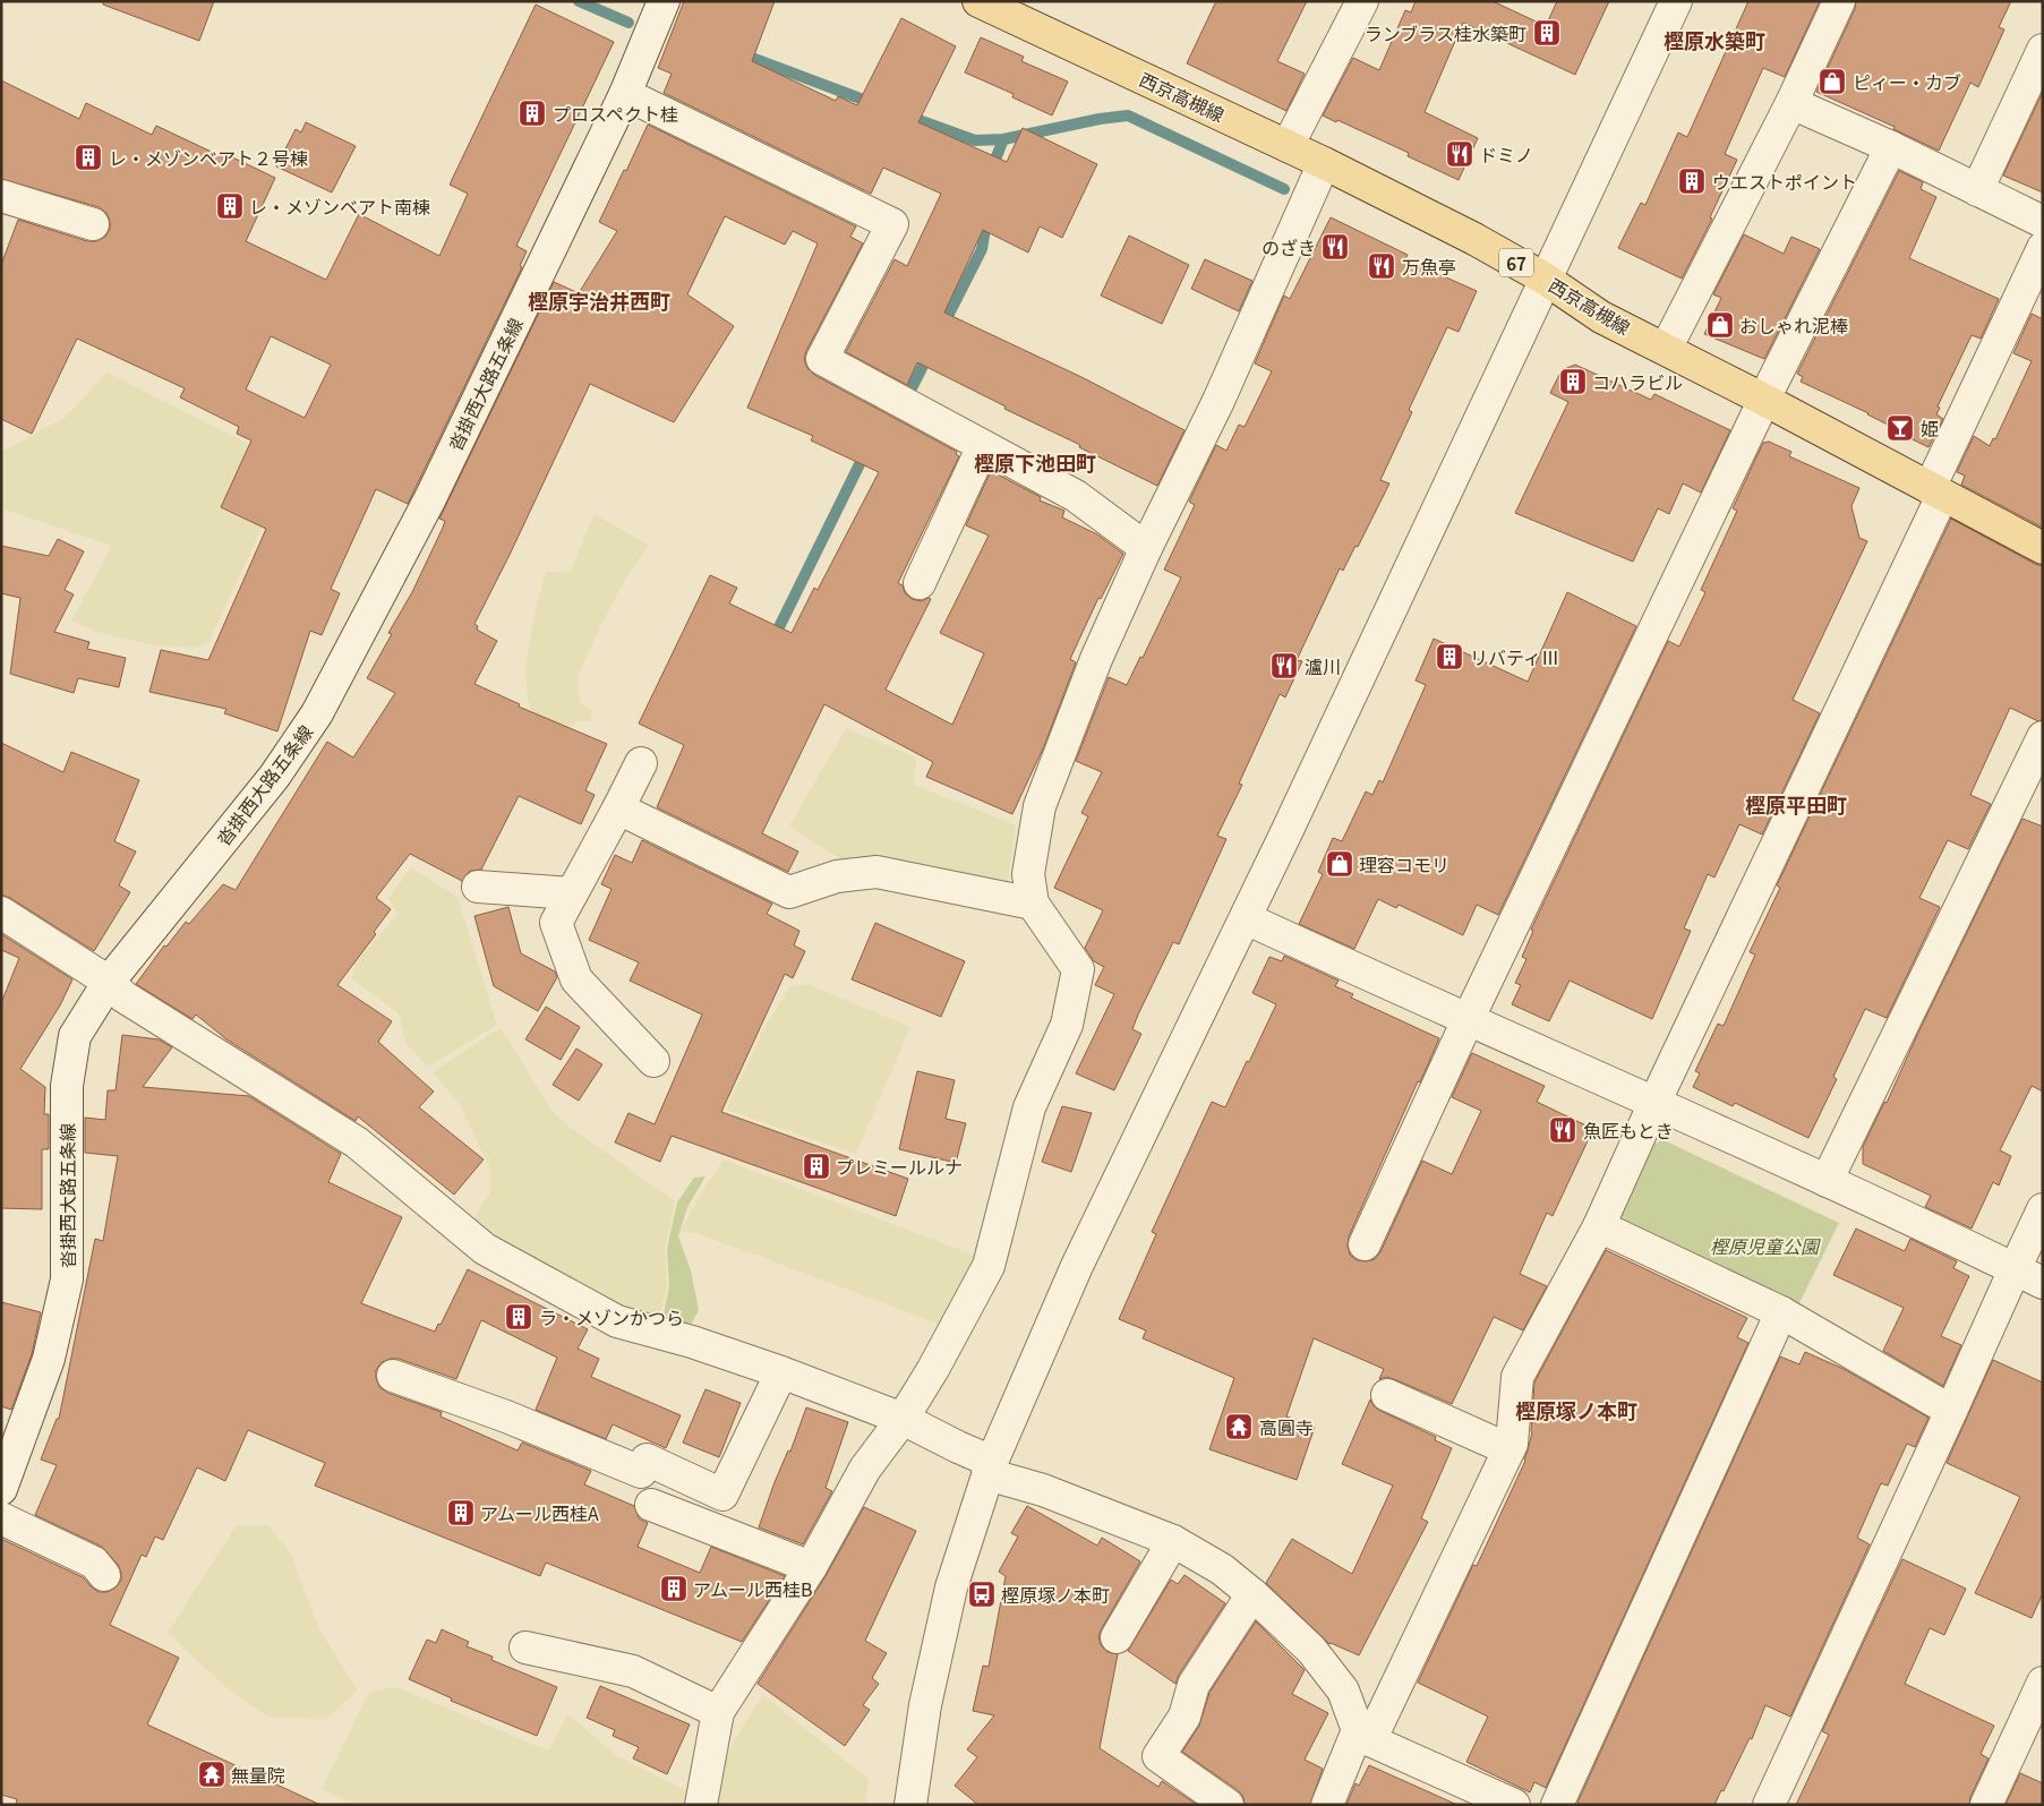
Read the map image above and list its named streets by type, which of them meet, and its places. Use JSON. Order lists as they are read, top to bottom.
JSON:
{
  "streets": {
    "main road": ["西京高槻線", "67"],
    "street": ["沓掛西大路五条線"]
  },
  "districts": [
    "樫原水築町",
    "樫原宇治井西町",
    "樫原下池田町",
    "樫原平田町",
    "樫原塚ノ本町"
  ],
  "parks": ["樫原児童公園"],
  "places": {
    "building": [
      "ランブラス桂水築町",
      "プロスペクト桂",
      "レ・メゾンベアト２号棟",
      "ウエストポイント",
      "レ・メゾンベアト南棟",
      "コハラビル",
      "リバティⅢ",
      "プレミールルナ",
      "ラ・メゾンかつら",
      "アムール西桂A",
      "アムール西桂B"
    ],
    "shop": ["ピィー・カブ", "おしゃれ泥棒", "理容コモリ"],
    "restaurant": [
      "ドミノ",
      "のざき",
      "万魚亭",
      "瀘川",
      "魚匠もとき"
    ],
    "bar": ["姫"],
    "temple": ["高圓寺", "無量院"],
    "bus stop": ["樫原塚ノ本町"]
  }
}
